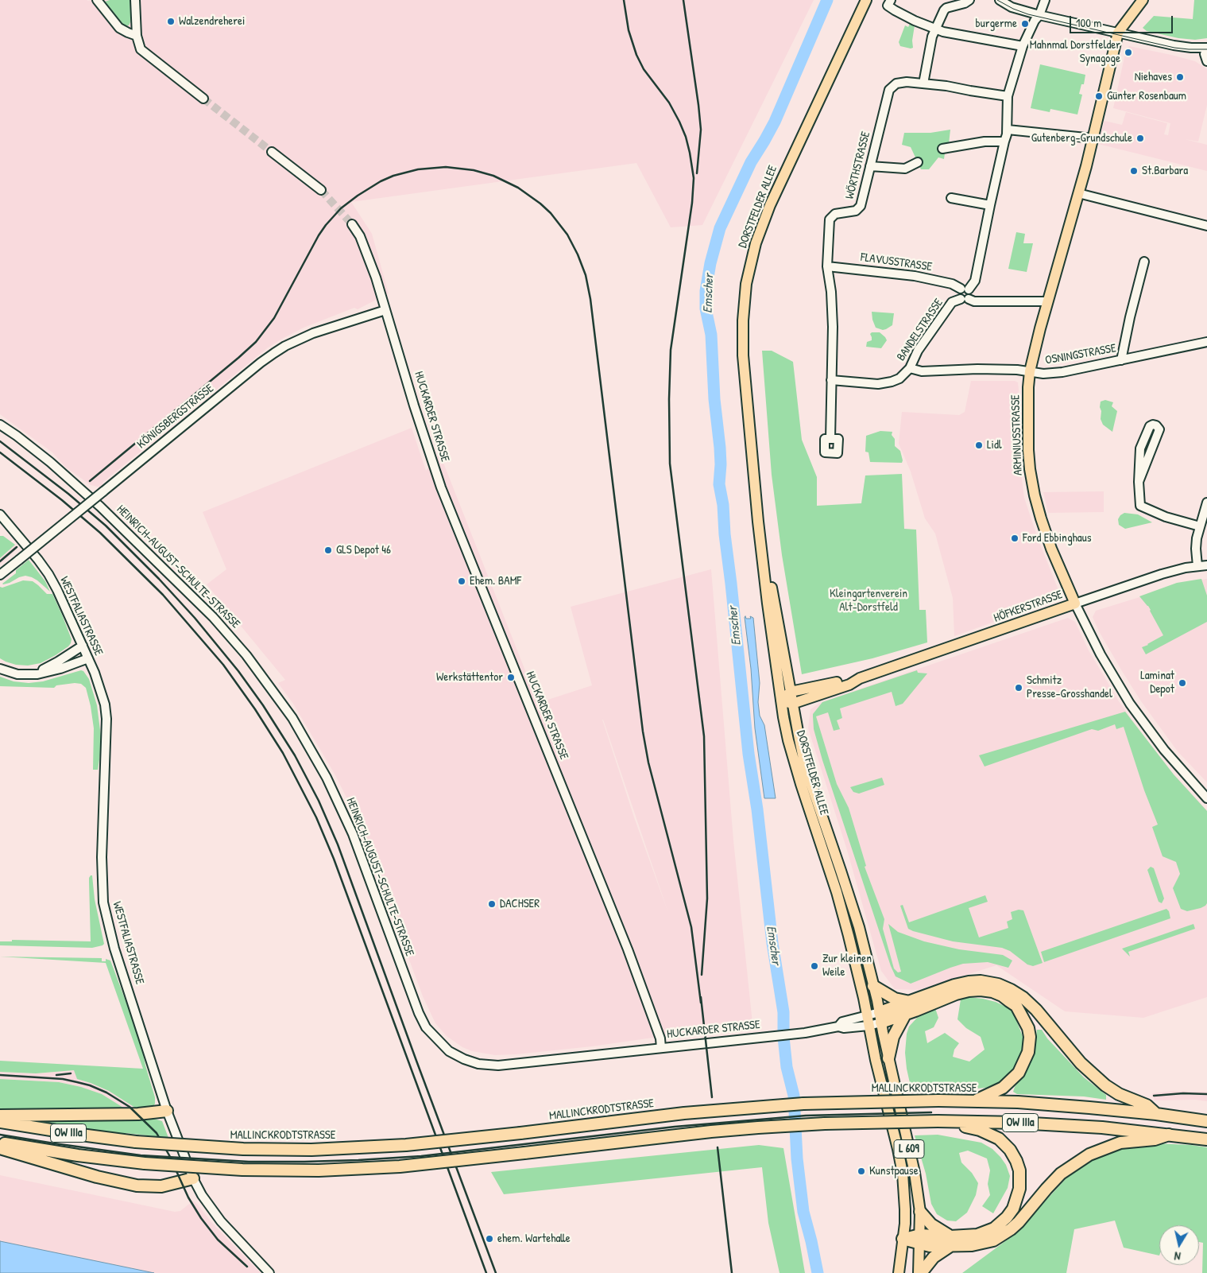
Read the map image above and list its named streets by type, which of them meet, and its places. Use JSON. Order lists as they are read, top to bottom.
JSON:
{
  "streets": {
    "highway": ["MALLINCKRODTSTRASSE", "OW IIIa"],
    "main road": [
      "DORSTFELDER ALLEE",
      "ARMINIUSSTRASSE",
      "HÖFKERSTRASSE",
      "L 609"
    ],
    "street": [
      "WÖRTHSTRASSE",
      "FLAVUSSTRASSE",
      "BANDELSTRASSE",
      "OSNINGSTRASSE",
      "KÖNIGSBERGSTRASSE",
      "HUCKARDER STRASSE",
      "HEINRICH-AUGUST-SCHULTE-STRASSE",
      "WESTFALIASTRASSE"
    ]
  },
  "crossings": [
    ["WÖRTHSTRASSE", "FLAVUSSTRASSE"],
    ["WÖRTHSTRASSE", "BANDELSTRASSE"],
    ["DORSTFELDER ALLEE", "HUCKARDER STRASSE"],
    ["DORSTFELDER ALLEE", "HÖFKERSTRASSE"],
    ["DORSTFELDER ALLEE", "L 609"],
    ["BANDELSTRASSE", "OSNINGSTRASSE"],
    ["OSNINGSTRASSE", "ARMINIUSSTRASSE"],
    ["KÖNIGSBERGSTRASSE", "HUCKARDER STRASSE"],
    ["HUCKARDER STRASSE", "HEINRICH-AUGUST-SCHULTE-STRASSE"],
    ["HUCKARDER STRASSE", "L 609"],
    ["ARMINIUSSTRASSE", "HÖFKERSTRASSE"]
  ],
  "water": ["Emscher"],
  "parks": ["Kleingartenverein Alt-Dorstfeld"],
  "places": [
    "Walzendreherei",
    "burgerme",
    "Mahnmal Dorstfelder Synagoge",
    "Niehaves",
    "Günter Rosenbaum",
    "Gutenberg-Grundschule",
    "St.Barbara",
    "Lidl",
    "Ford Ebbinghaus",
    "GLS Depot 46",
    "Ehem. BAMF",
    "Werkstättentor",
    "Laminat Depot",
    "Schmitz Presse-Grosshandel",
    "DACHSER",
    "Zur kleinen Weile",
    "Kunstpause",
    "ehem. Wartehalle"
  ],
  "scale_bar": "100 m",
  "north": "bottom"
}
